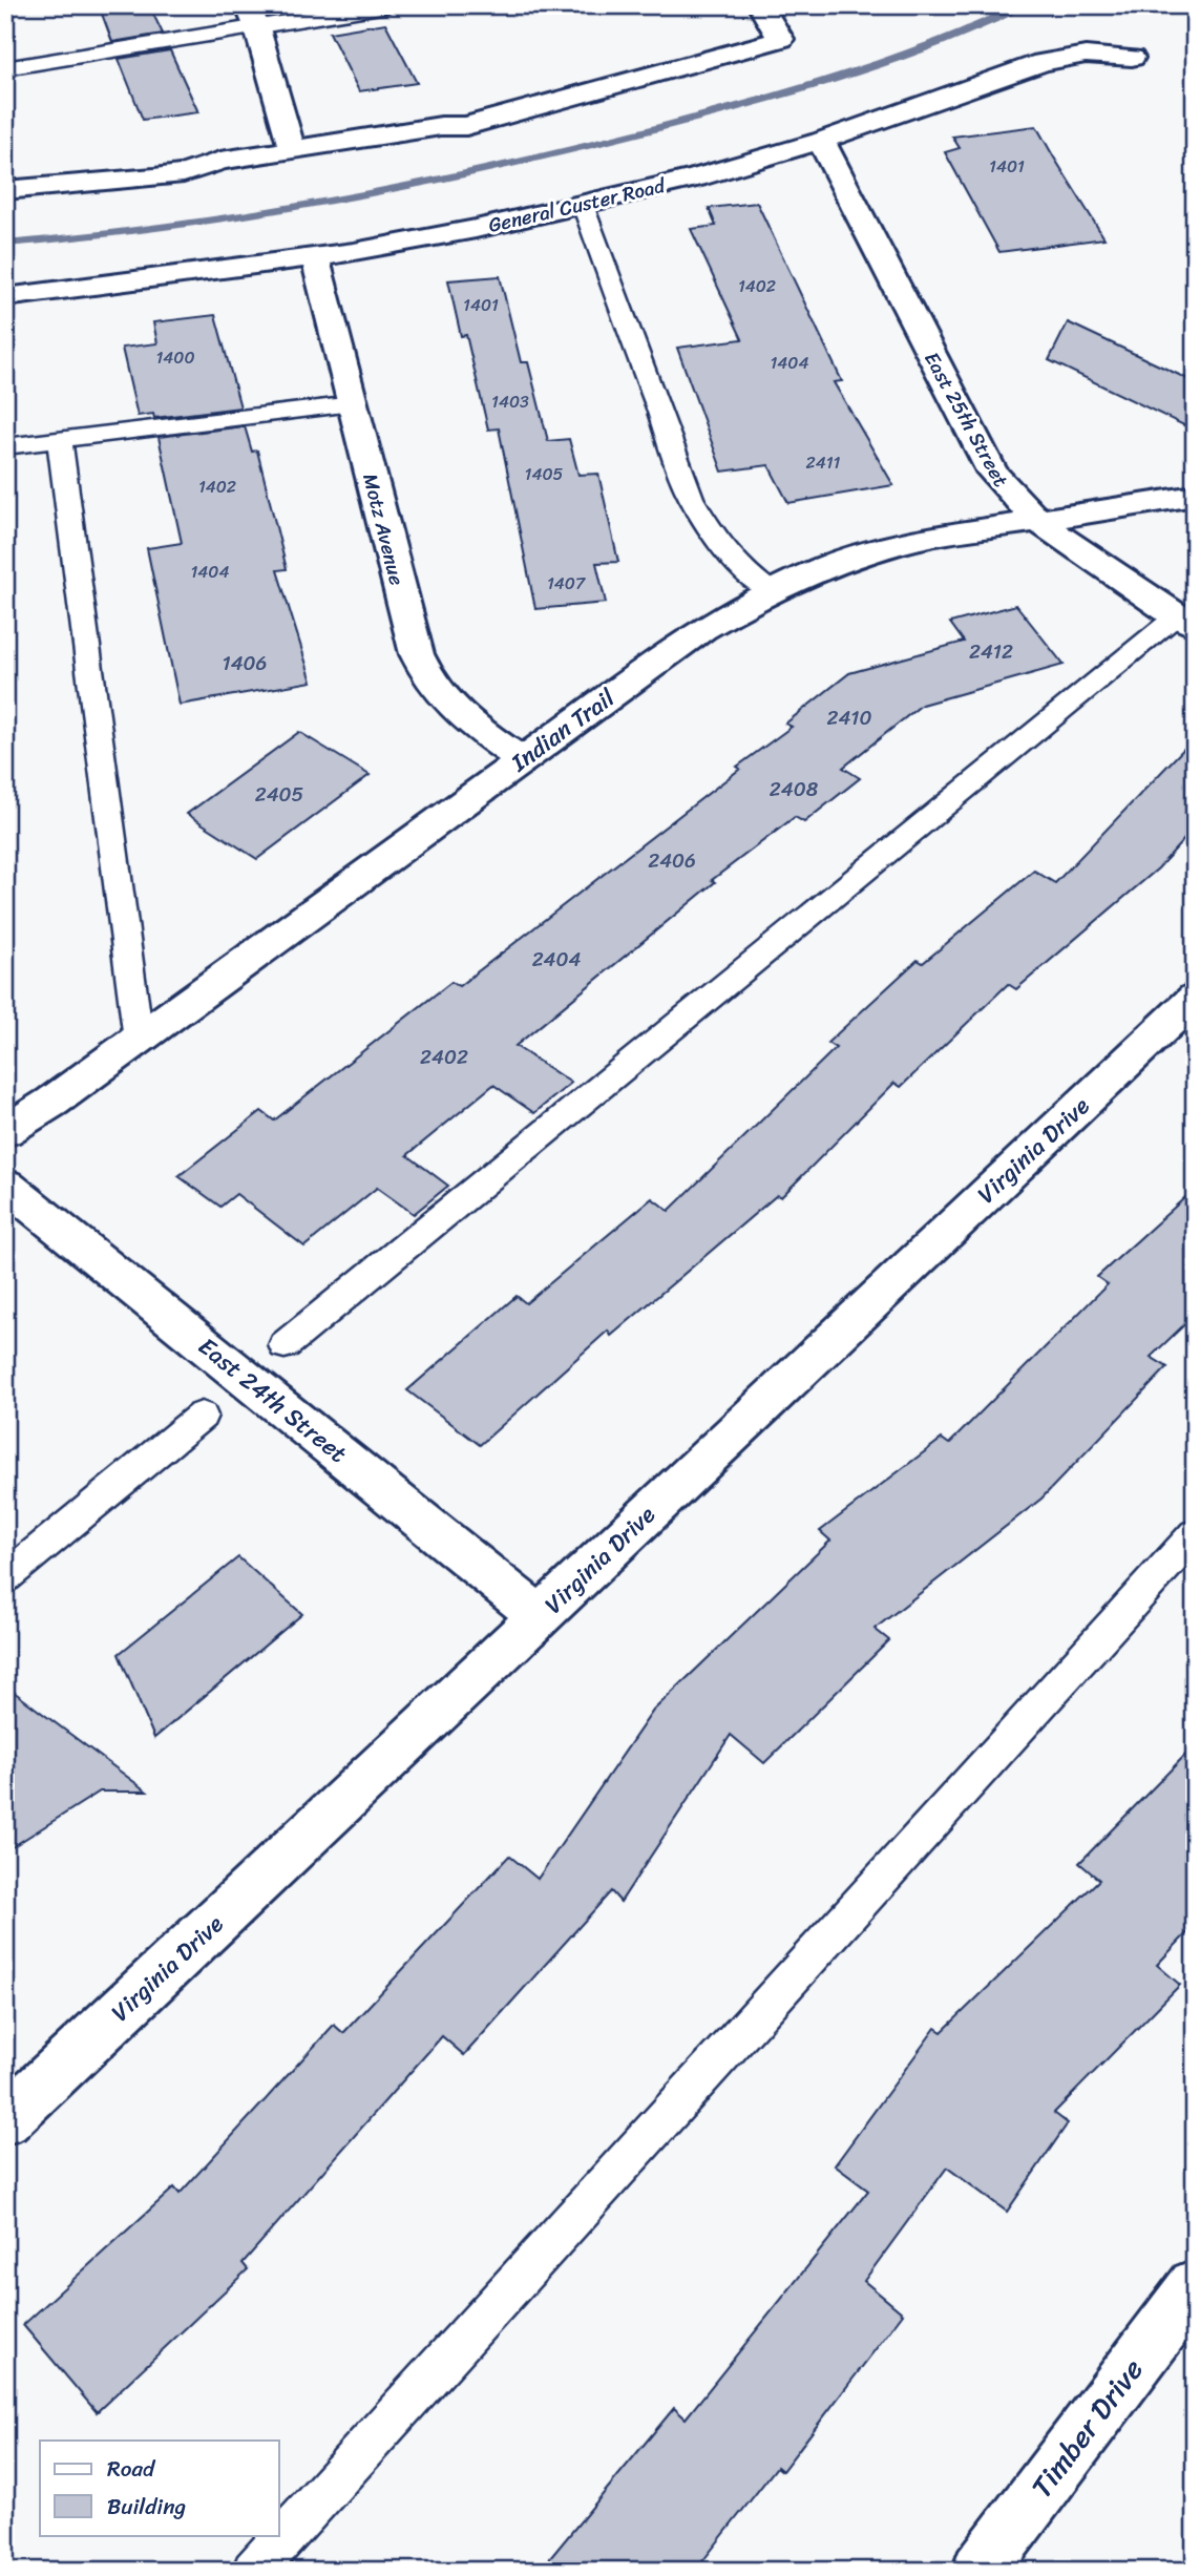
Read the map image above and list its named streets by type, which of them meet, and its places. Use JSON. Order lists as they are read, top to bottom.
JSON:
{
  "streets": {
    "street": [
      "General Custer Road",
      "East 25th Street",
      "Motz Avenue",
      "Indian Trail",
      "Virginia Drive",
      "East 24th Street",
      "Timber Drive"
    ]
  },
  "crossings": [
    ["General Custer Road", "East 25th Street"],
    ["General Custer Road", "Motz Avenue"],
    ["East 25th Street", "Indian Trail"],
    ["Motz Avenue", "Indian Trail"],
    ["Virginia Drive", "East 24th Street"]
  ],
  "house_numbers": [
    "1401",
    "1402",
    "1401",
    "1400",
    "1404",
    "1403",
    "2411",
    "1405",
    "1402",
    "1404",
    "1407",
    "2412",
    "1406",
    "2410",
    "2408",
    "2405",
    "2406",
    "2404",
    "2402"
  ],
  "legend": ["Road", "Building"]
}
